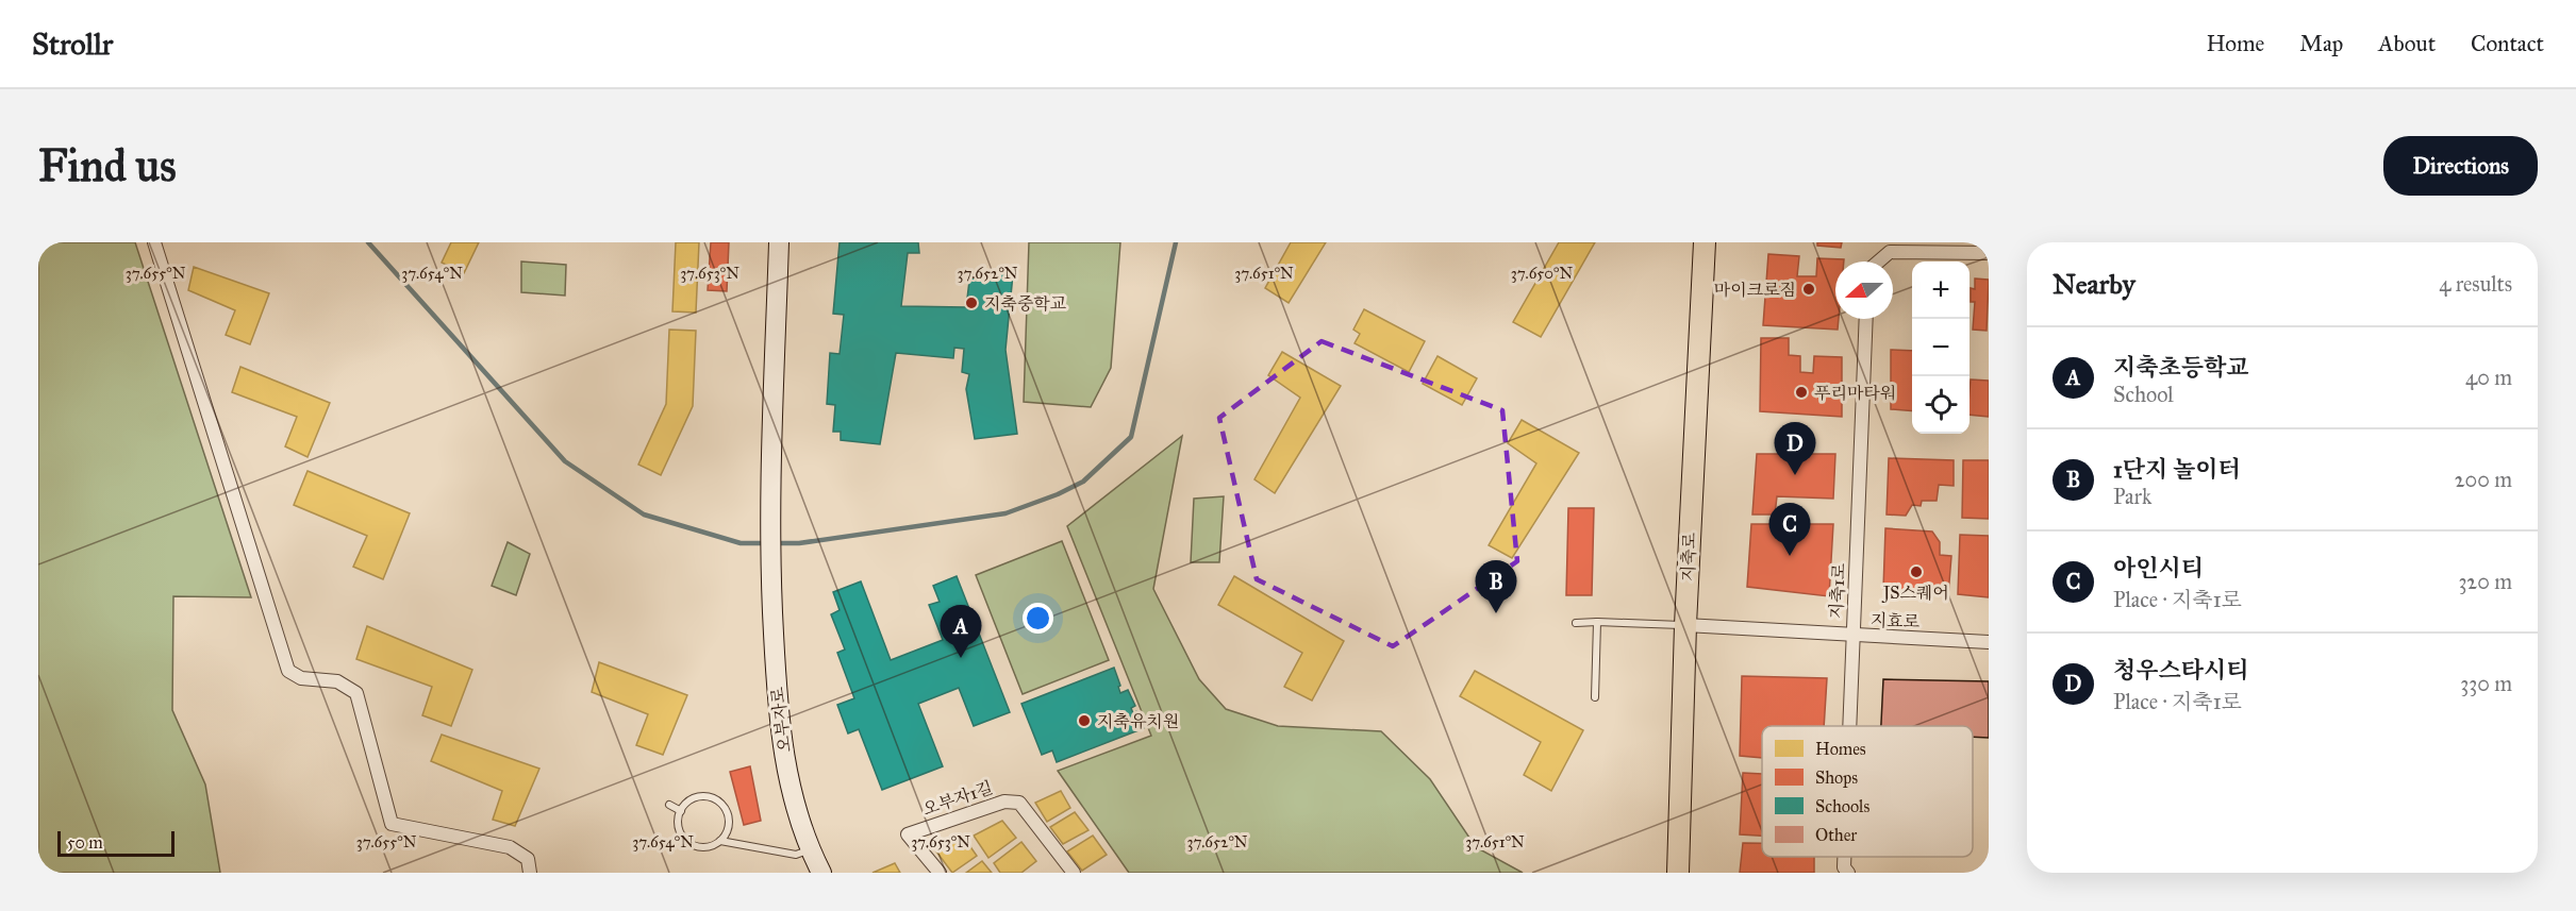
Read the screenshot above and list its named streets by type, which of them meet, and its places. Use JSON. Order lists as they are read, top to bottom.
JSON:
{
  "streets": {
    "main road": ["지축로", "오부자로"],
    "street": ["지축1로", "지효로", "오부자1길"]
  },
  "crossings": [
    ["지축로", "지효로"],
    ["지축1로", "지효로"]
  ],
  "places": [
    "마이크로짐",
    "지축중학교",
    "푸리마타워",
    "JS스퀘어",
    "지축유치원"
  ],
  "legend": [
    "Homes",
    "Shops",
    "Schools",
    "Other"
  ],
  "scale_bar": "50 m",
  "north": "left",
  "page": {
    "header": "Strollr",
    "nav": [
      "Home",
      "Map",
      "About",
      "Contact"
    ],
    "buttons": "Directions",
    "title": "Find us",
    "heading": ["Nearby", "4 results"],
    "map_buttons": ["+", "−"],
    "list": [
      {
        "mark": "A",
        "name": "지축초등학교",
        "note": "School",
        "value": "40 m"
      },
      {
        "mark": "B",
        "name": "1단지 놀이터",
        "note": "Park",
        "value": "200 m"
      },
      {
        "mark": "C",
        "name": "아인시티",
        "note": "Place · 지축1로",
        "value": "320 m"
      },
      {
        "mark": "D",
        "name": "청우스타시티",
        "note": "Place · 지축1로",
        "value": "330 m"
      }
    ],
    "pins": [
      "D",
      "C",
      "B",
      "A"
    ],
    "scale": "50 m"
  },
  "coordinates": [
    "37.655°N",
    "37.654°N",
    "37.653°N",
    "37.652°N",
    "37.651°N",
    "37.650°N"
  ]
}
